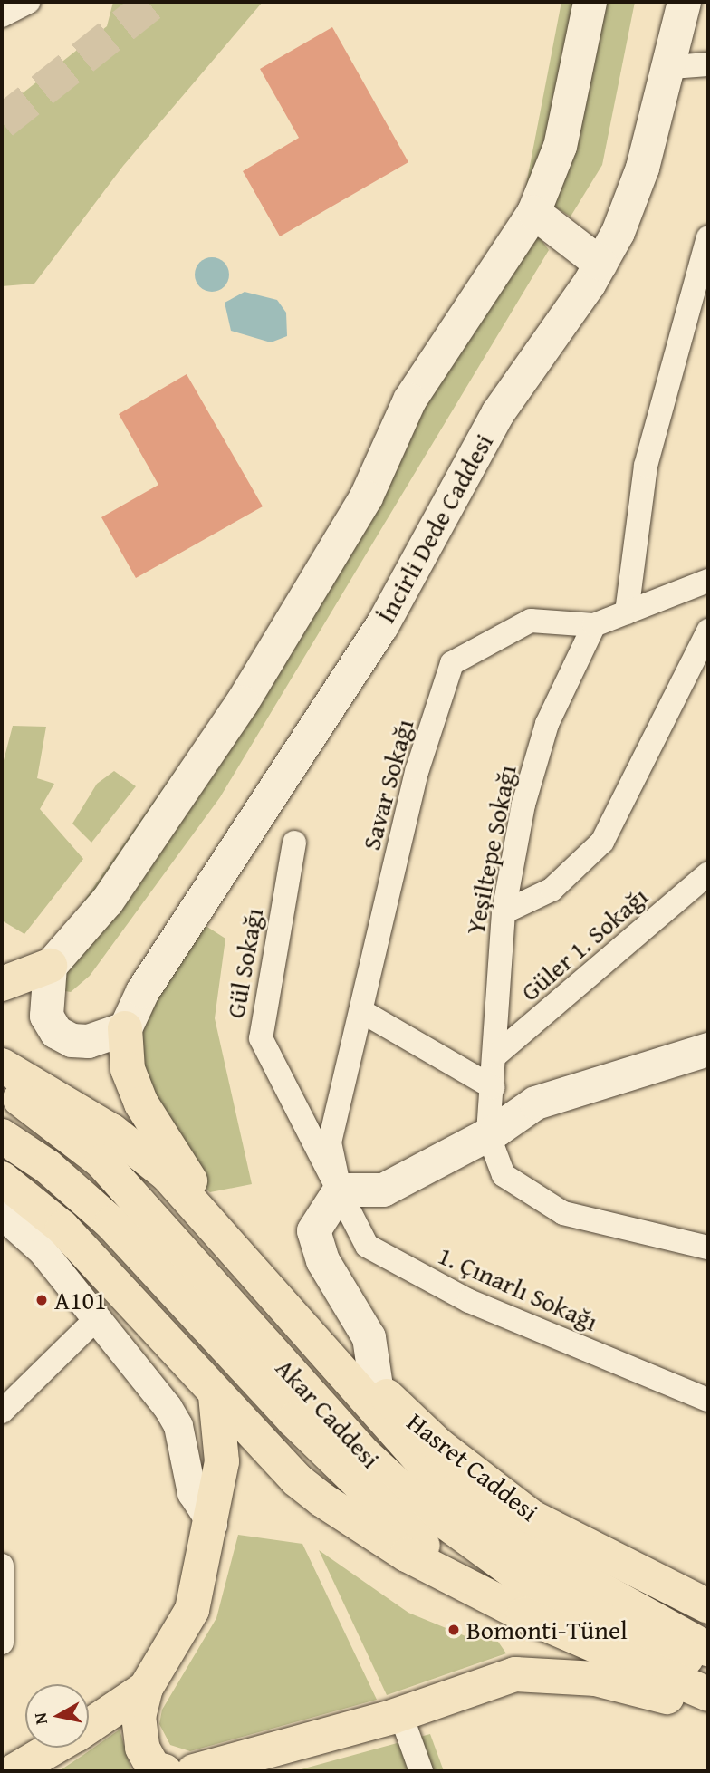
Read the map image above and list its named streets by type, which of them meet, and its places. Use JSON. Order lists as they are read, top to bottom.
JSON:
{
  "streets": {
    "main road": ["İncirli Dede Caddesi", "Akar Caddesi", "Hasret Caddesi"],
    "street": [
      "Savar Sokağı",
      "Yeşiltepe Sokağı",
      "Güler 1. Sokağı",
      "Gül Sokağı",
      "1. Çınarlı Sokağı"
    ]
  },
  "crossings": [
    ["Savar Sokağı", "Yeşiltepe Sokağı"],
    ["Savar Sokağı", "Gül Sokağı"],
    ["Savar Sokağı", "1. Çınarlı Sokağı"],
    ["Yeşiltepe Sokağı", "Güler 1. Sokağı"],
    ["Gül Sokağı", "1. Çınarlı Sokağı"]
  ],
  "places": ["A101", "Bomonti-Tünel"],
  "north": "left"
}
